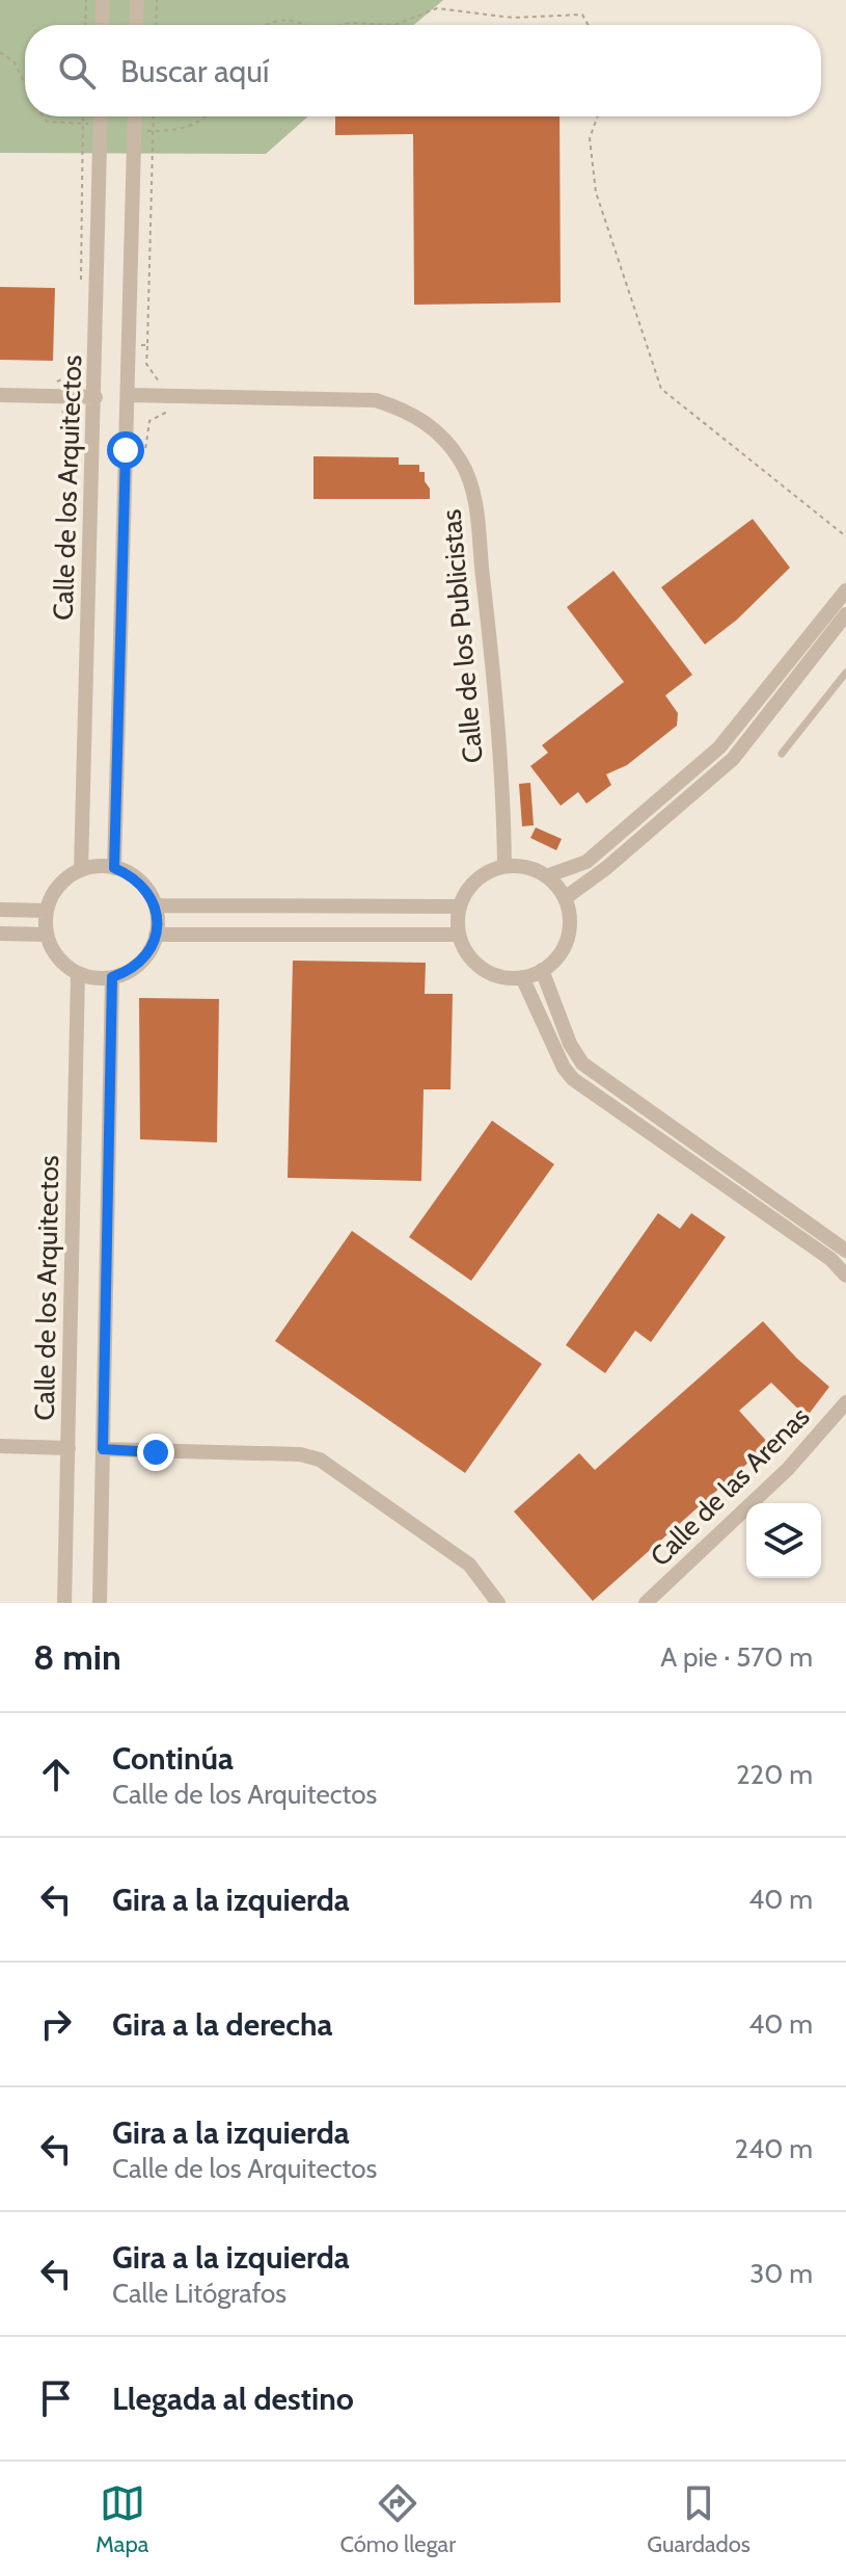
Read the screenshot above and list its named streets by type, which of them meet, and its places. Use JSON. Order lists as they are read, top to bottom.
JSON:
{
  "streets": {
    "street": ["Calle de los Arquitectos", "Calle de los Publicistas", "Calle de las Arenas"]
  },
  "crossings": [
    ["Calle de los Arquitectos", "Calle de los Publicistas"]
  ],
  "page": {
    "search": "Buscar aquí",
    "heading": ["8 min", "A pie · 570 m"],
    "list": [
      ["Continúa", "Calle de los Arquitectos", "220 m"],
      ["Gira a la izquierda", "40 m"],
      ["Gira a la derecha", "40 m"],
      ["Gira a la izquierda", "Calle de los Arquitectos", "240 m"],
      ["Gira a la izquierda", "Calle Litógrafos", "30 m"],
      "Llegada al destino"
    ],
    "nav": ["Mapa", "Cómo llegar", "Guardados"]
  }
}
